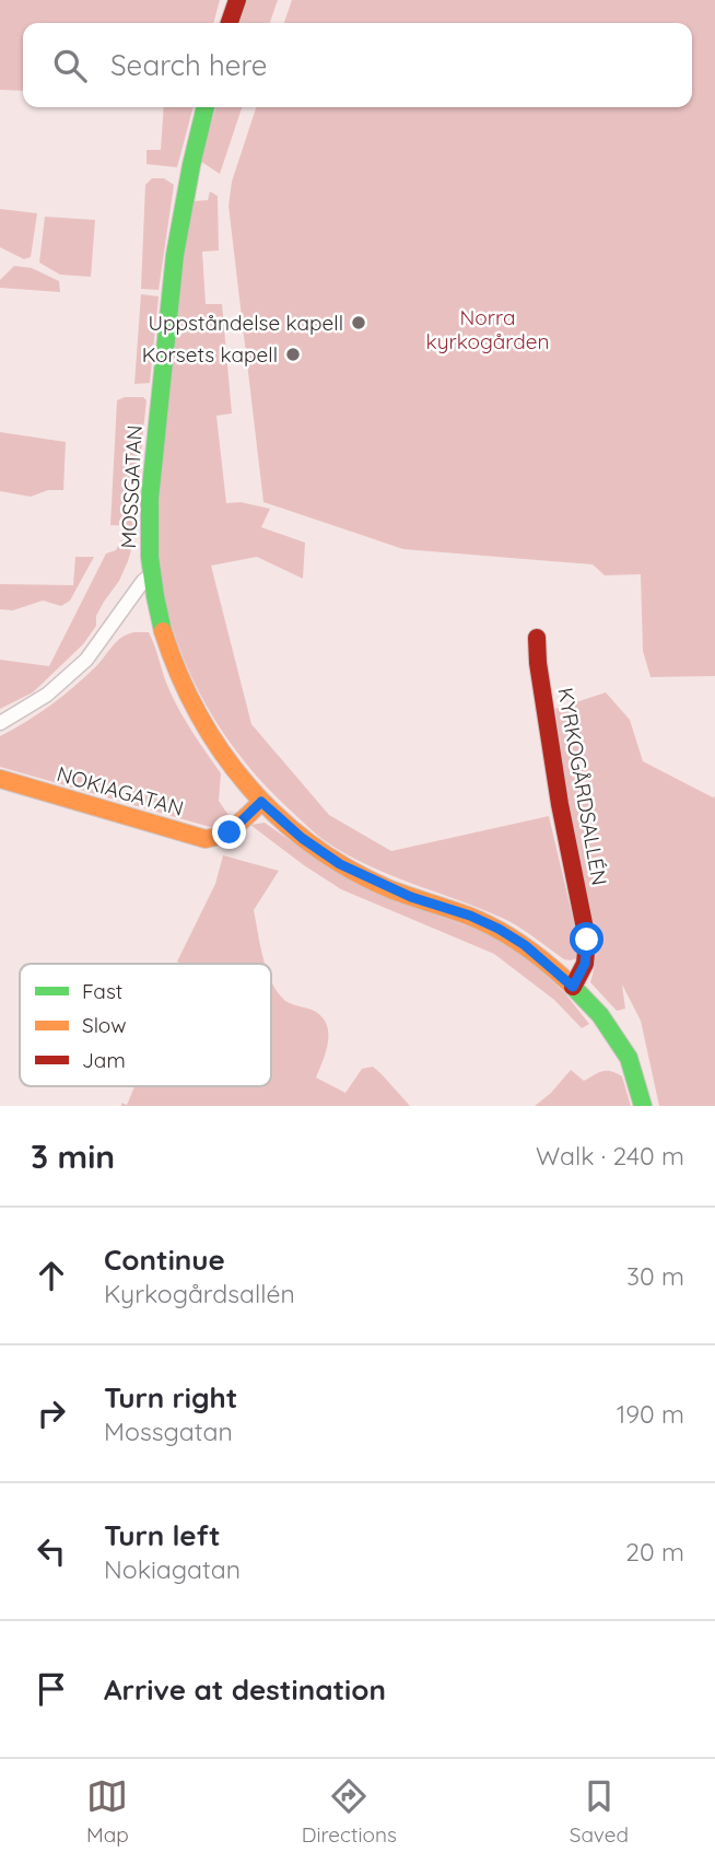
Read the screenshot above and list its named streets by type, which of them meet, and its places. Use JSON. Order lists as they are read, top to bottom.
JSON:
{
  "streets": {
    "street": ["MOSSGATAN", "KYRKOGÅRDSALLÉN", "NOKIAGATAN"]
  },
  "crossings": [
    ["MOSSGATAN", "KYRKOGÅRDSALLÉN"],
    ["MOSSGATAN", "NOKIAGATAN"]
  ],
  "parks": ["Norra kyrkogården"],
  "places": ["Uppståndelse kapell", "Korsets kapell"],
  "legend": ["Fast", "Slow", "Jam"],
  "page": {
    "search": "Search here",
    "heading": ["3 min", "Walk · 240 m"],
    "list": [
      ["Continue", "Kyrkogårdsallén", "30 m"],
      ["Turn right", "Mossgatan", "190 m"],
      ["Turn left", "Nokiagatan", "20 m"],
      "Arrive at destination"
    ],
    "nav": ["Map", "Directions", "Saved"]
  }
}
